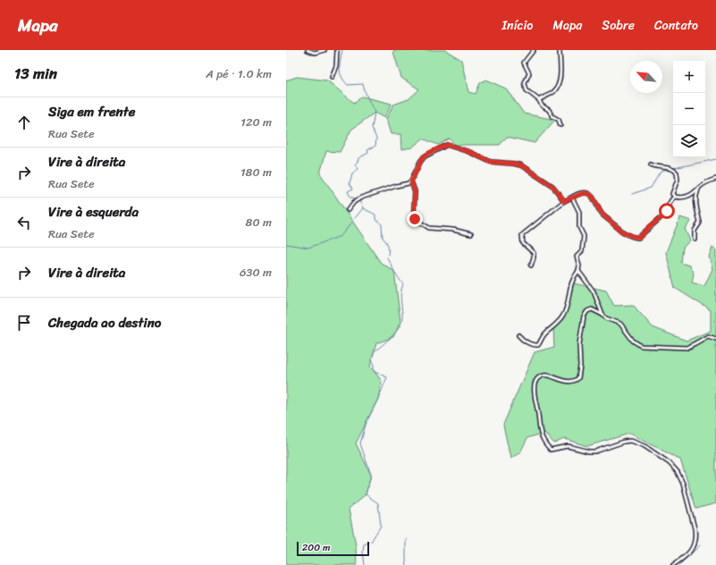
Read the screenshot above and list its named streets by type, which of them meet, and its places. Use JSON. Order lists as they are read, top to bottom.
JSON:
{
  "scale_bar": "200 m",
  "north": "top left",
  "page": {
    "header": "Mapa",
    "nav": [
      "Início",
      "Mapa",
      "Sobre",
      "Contato"
    ],
    "heading": ["13 min", "A pé · 1.0 km"],
    "map_buttons": ["+", "−"],
    "list": [
      ["Siga em frente", "Rua Sete", "120 m"],
      ["Vire à direita", "Rua Sete", "180 m"],
      ["Vire à esquerda", "Rua Sete", "80 m"],
      ["Vire à direita", "630 m"],
      "Chegada ao destino"
    ],
    "scale": "200 m"
  }
}
